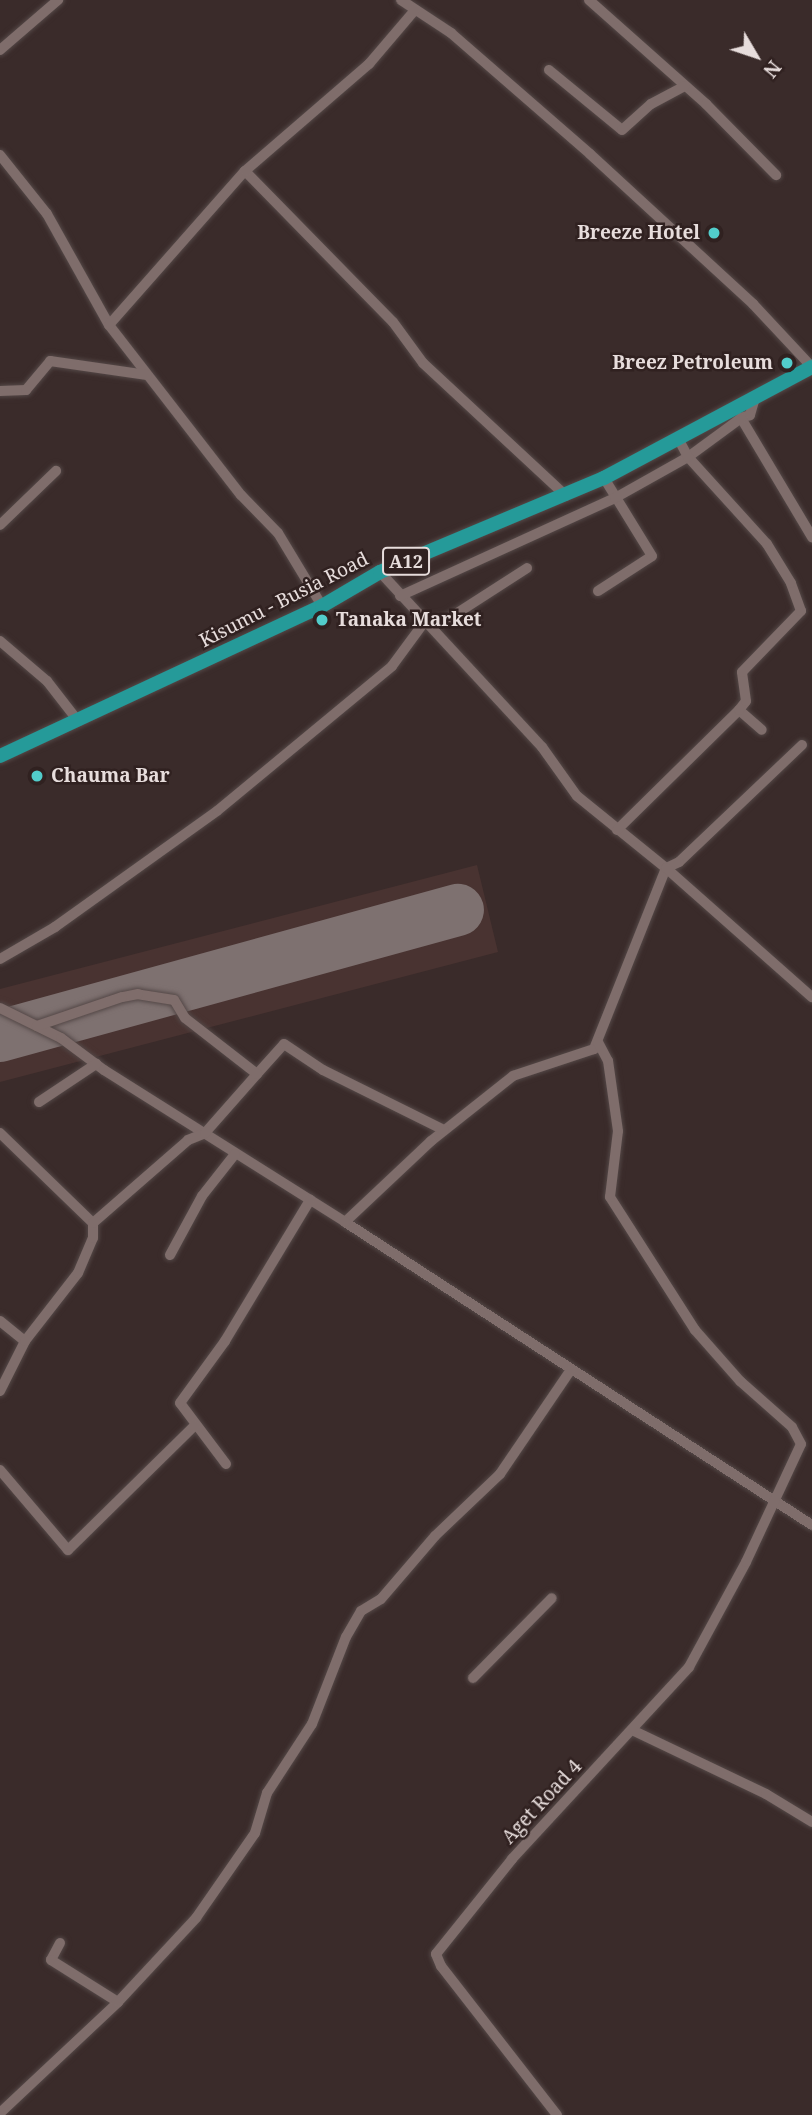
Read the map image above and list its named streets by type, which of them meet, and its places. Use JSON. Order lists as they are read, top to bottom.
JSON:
{
  "streets": {
    "highway": ["A12", "Kisumu - Busia Road"],
    "street": ["Aget Road 4"]
  },
  "places": [
    "Breeze Hotel",
    "Breez Petroleum",
    "Tanaka Market",
    "Chauma Bar"
  ],
  "north": "bottom right"
}
